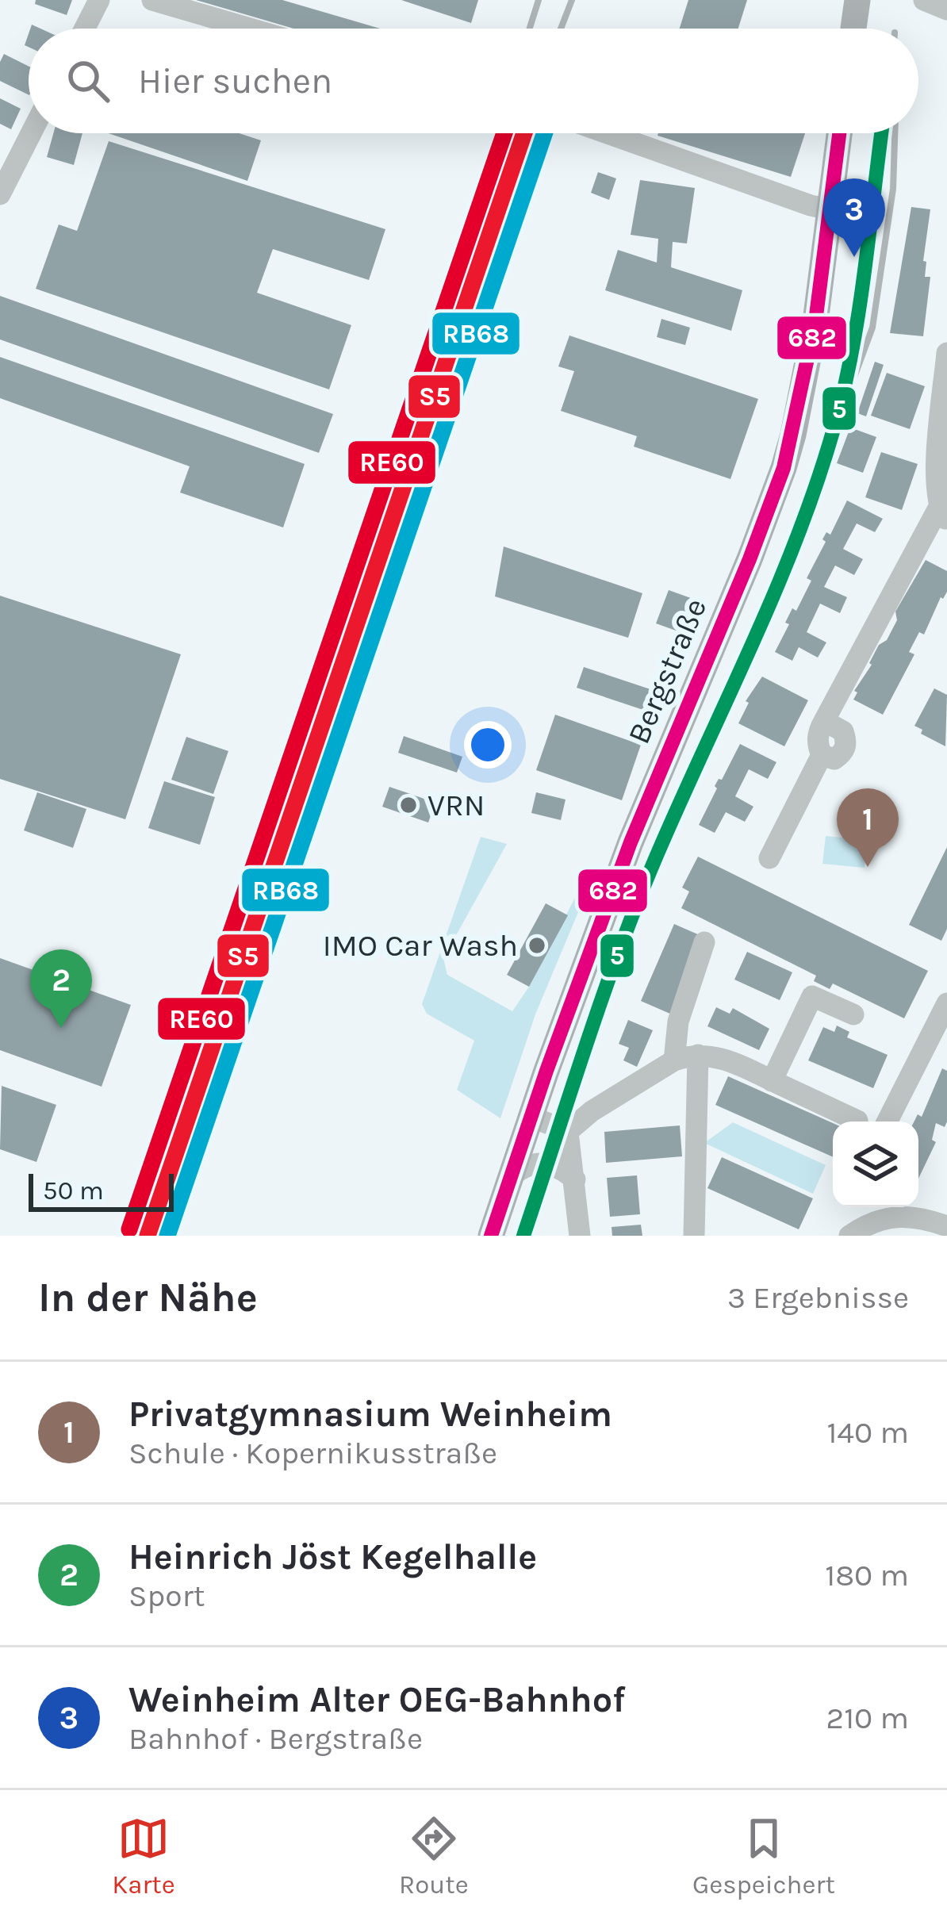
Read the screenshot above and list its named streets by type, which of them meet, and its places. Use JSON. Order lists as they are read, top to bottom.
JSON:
{
  "streets": {
    "main road": ["Bergstraße"]
  },
  "places": ["VRN", "IMO Car Wash"],
  "lines": [
    "transit line 5",
    "transit line S5",
    "transit line RB68",
    "transit line RE60",
    "transit line 682"
  ],
  "scale_bar": "50 m",
  "page": {
    "search": "Hier suchen",
    "pins": ["3", "1", "2"],
    "scale": "50 m",
    "heading": ["In der Nähe", "3 Ergebnisse"],
    "list": [
      {
        "mark": "1",
        "name": "Privatgymnasium Weinheim",
        "note": "Schule · Kopernikusstraße",
        "value": "140 m"
      },
      {
        "mark": "2",
        "name": "Heinrich Jöst Kegelhalle",
        "note": "Sport",
        "value": "180 m"
      },
      {
        "mark": "3",
        "name": "Weinheim Alter OEG-Bahnhof",
        "note": "Bahnhof · Bergstraße",
        "value": "210 m"
      }
    ],
    "nav": ["Karte", "Route", "Gespeichert"]
  }
}
